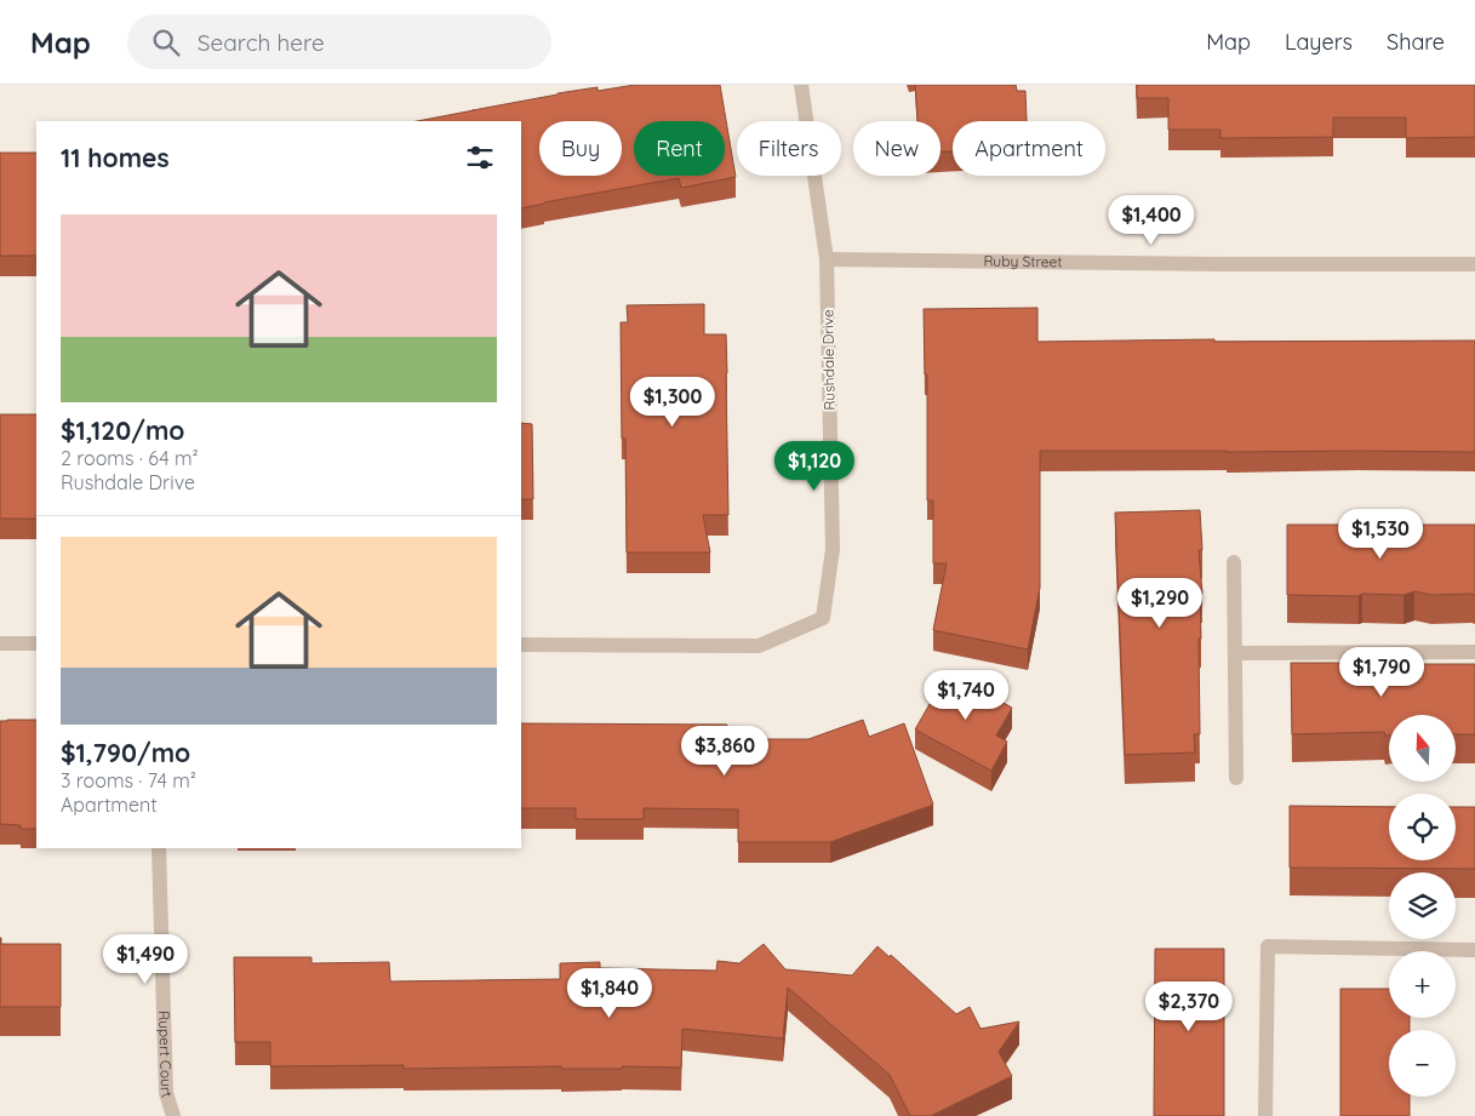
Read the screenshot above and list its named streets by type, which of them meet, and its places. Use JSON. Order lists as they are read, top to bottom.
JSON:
{
  "streets": {
    "street": ["Ruby Street", "Rushdale Drive", "Rupert Court"]
  },
  "crossings": [
    ["Ruby Street", "Rushdale Drive"]
  ],
  "north": "top",
  "page": {
    "header": "Map",
    "search": "Search here",
    "nav": ["Map", "Layers", "Share"],
    "chip": [
      "Buy",
      "Rent",
      "Filters",
      "New",
      "Apartment"
    ],
    "heading": "11 homes",
    "list": [
      {
        "name": "$1,120/mo",
        "note": "2 rooms · 64 m² · Rushdale Drive"
      },
      {
        "name": "$1,790/mo",
        "note": "3 rooms · 74 m² · Apartment"
      }
    ],
    "price": [
      "$1,400",
      "$1,300",
      "$1,120",
      "$1,530",
      "$1,290",
      "$1,790",
      "$1,740",
      "$3,860",
      "$1,490",
      "$1,840",
      "$2,370"
    ],
    "map_buttons": ["+", "−"]
  }
}
